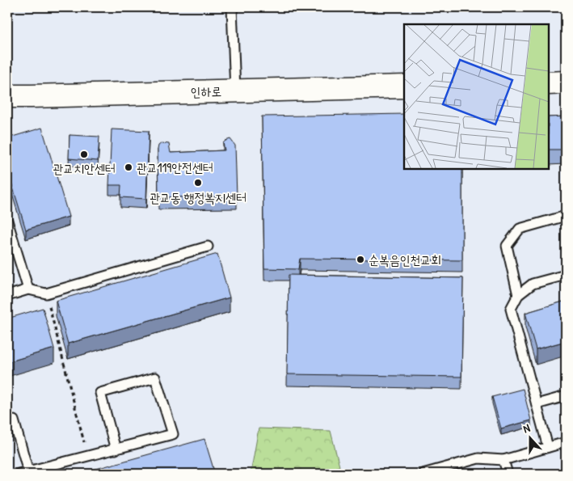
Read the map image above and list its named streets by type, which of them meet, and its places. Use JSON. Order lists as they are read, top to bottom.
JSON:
{
  "streets": {
    "main road": ["인하로"]
  },
  "places": [
    "관교치안센터",
    "관교119안전센터",
    "관교동 행정복지센터",
    "순복음인천교회"
  ],
  "north": "top"
}
